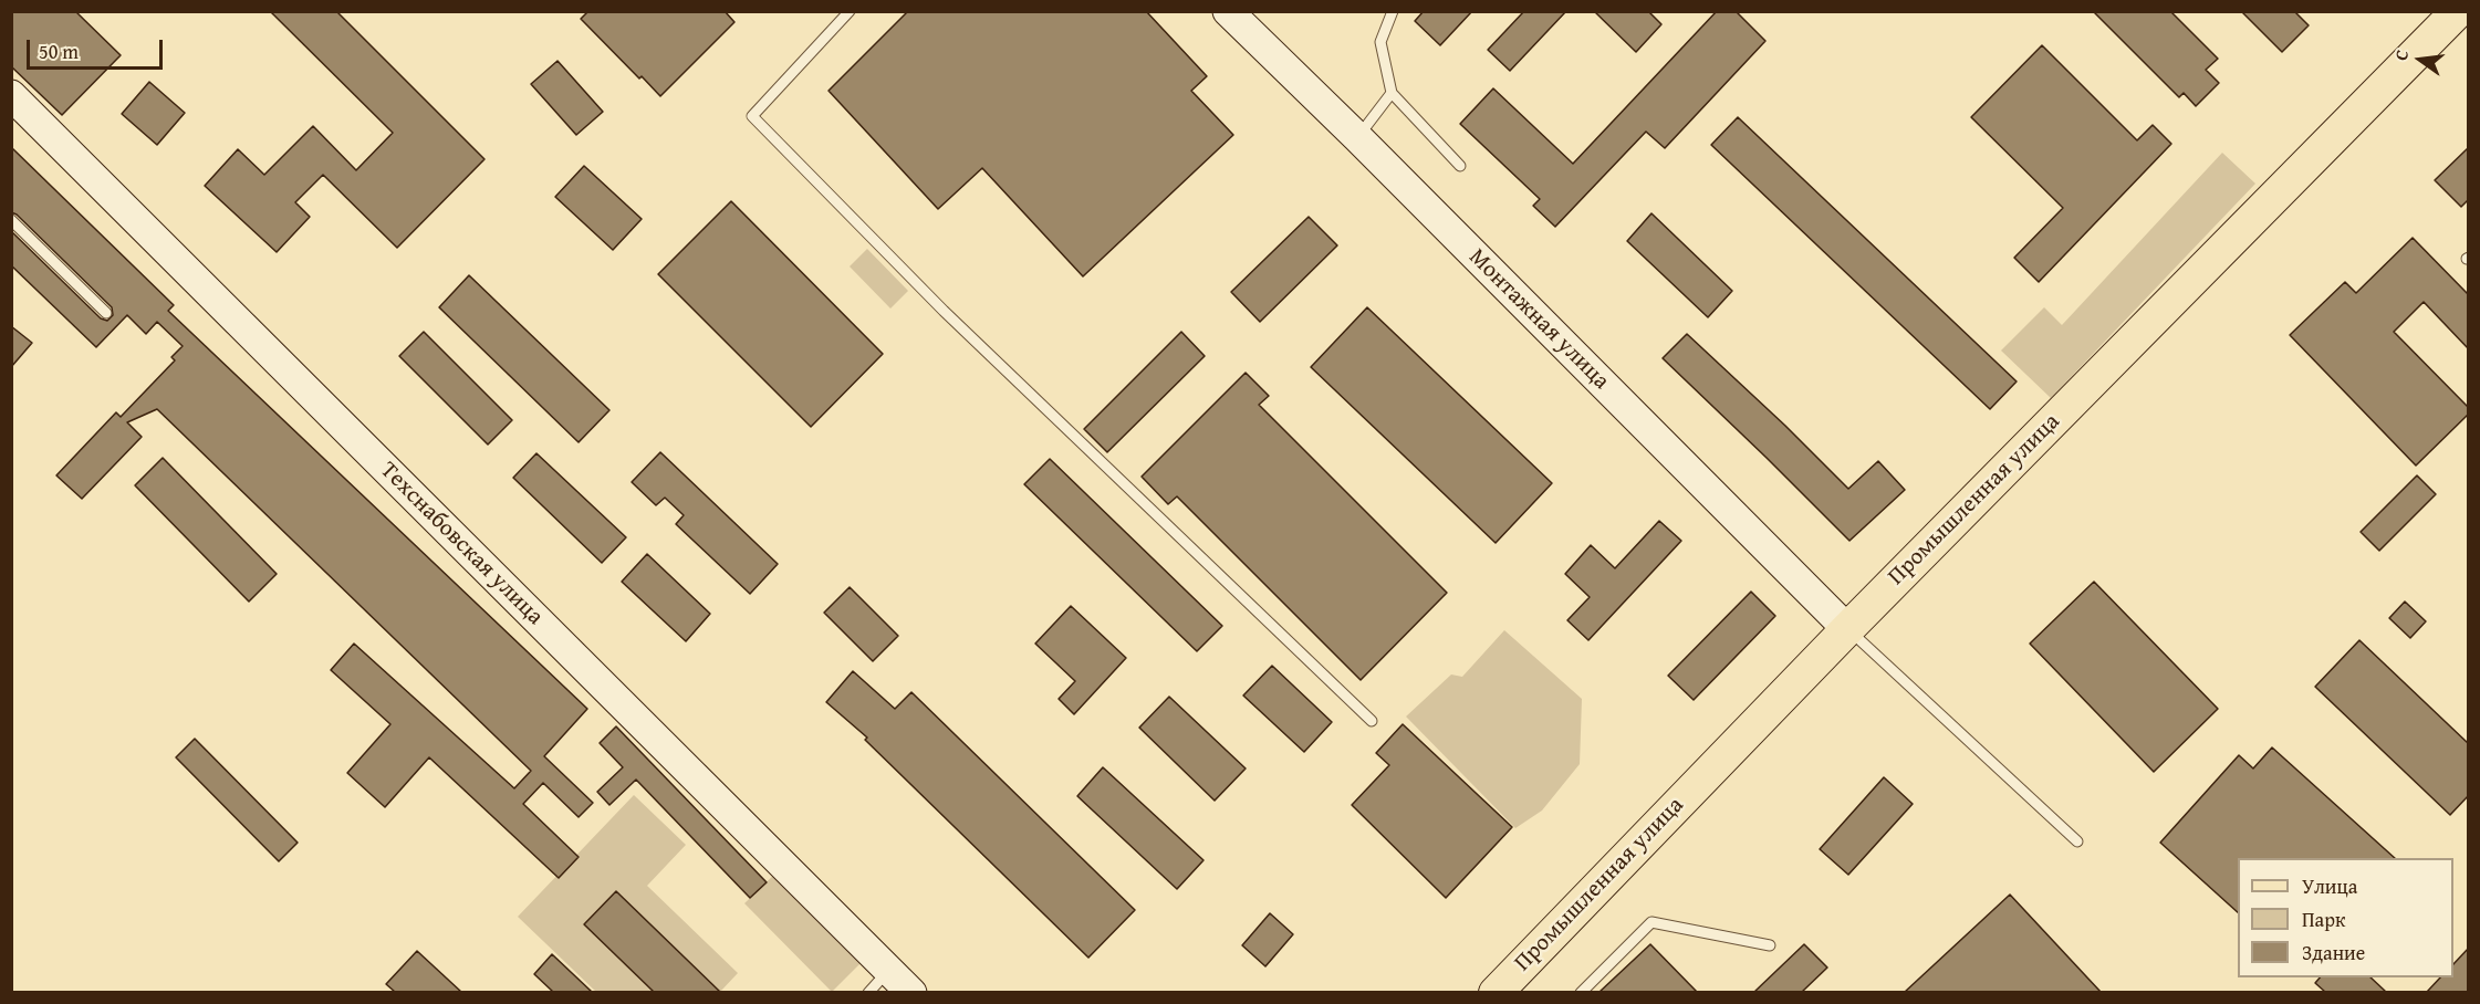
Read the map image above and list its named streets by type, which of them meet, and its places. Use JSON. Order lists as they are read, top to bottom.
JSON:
{
  "streets": {
    "main road": ["Промышленная улица"],
    "street": ["Монтажная улица", "Техснабовская улица"]
  },
  "crossings": [
    ["Монтажная улица", "Промышленная улица"]
  ],
  "legend": ["Улица", "Парк", "Здание"],
  "scale_bar": "50 m",
  "north": "left"
}
